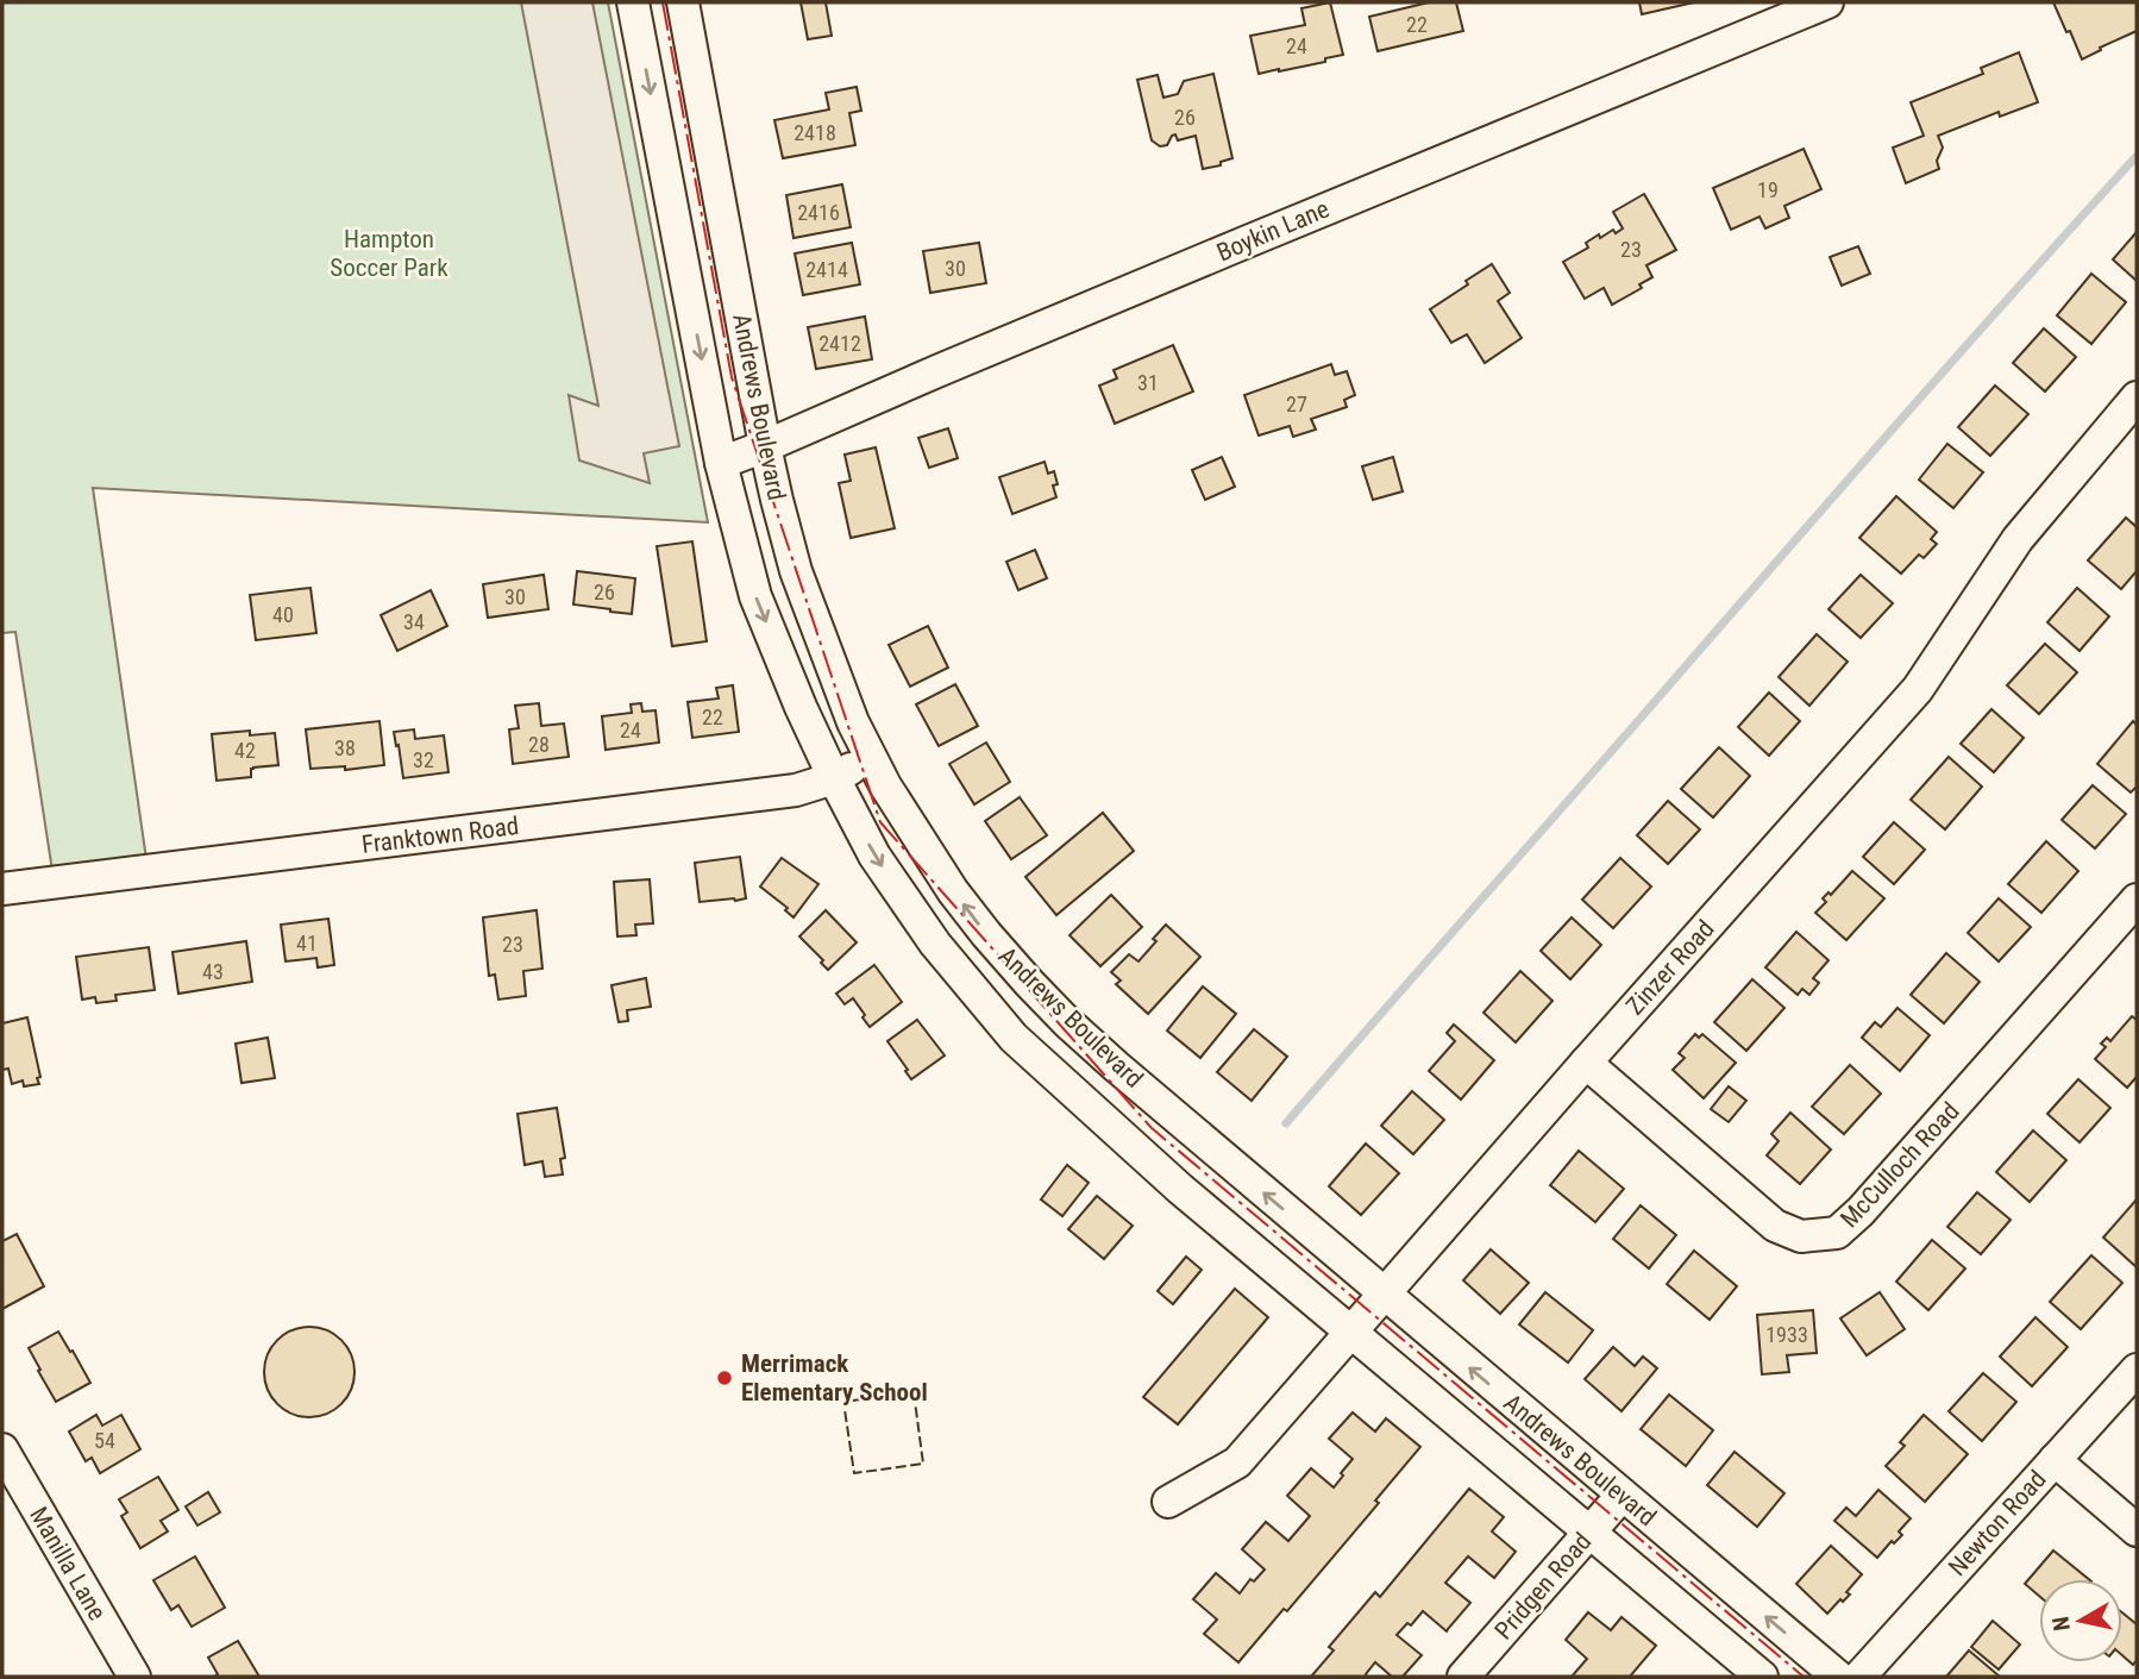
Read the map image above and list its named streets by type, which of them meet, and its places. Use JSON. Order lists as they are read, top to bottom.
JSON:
{
  "streets": {
    "street": [
      "Boykin Lane",
      "Andrews Boulevard",
      "Franktown Road",
      "Zinzer Road",
      "McCulloch Road",
      "Newton Road",
      "Manilla Lane",
      "Pridgen Road"
    ]
  },
  "crossings": [
    ["Boykin Lane", "Andrews Boulevard"],
    ["Andrews Boulevard", "Franktown Road"],
    ["Andrews Boulevard", "Zinzer Road"],
    ["Andrews Boulevard", "Pridgen Road"],
    ["Zinzer Road", "McCulloch Road"]
  ],
  "parks": ["Hampton Soccer Park"],
  "places": ["Merrimack Elementary School"],
  "house_numbers": [
    "22",
    "24",
    "26",
    "2418",
    "19",
    "2416",
    "23",
    "30",
    "2414",
    "2412",
    "31",
    "27",
    "26",
    "30",
    "40",
    "34",
    "22",
    "24",
    "28",
    "38",
    "42",
    "32",
    "41",
    "23",
    "43",
    "1933",
    "54"
  ],
  "north": "left"
}
